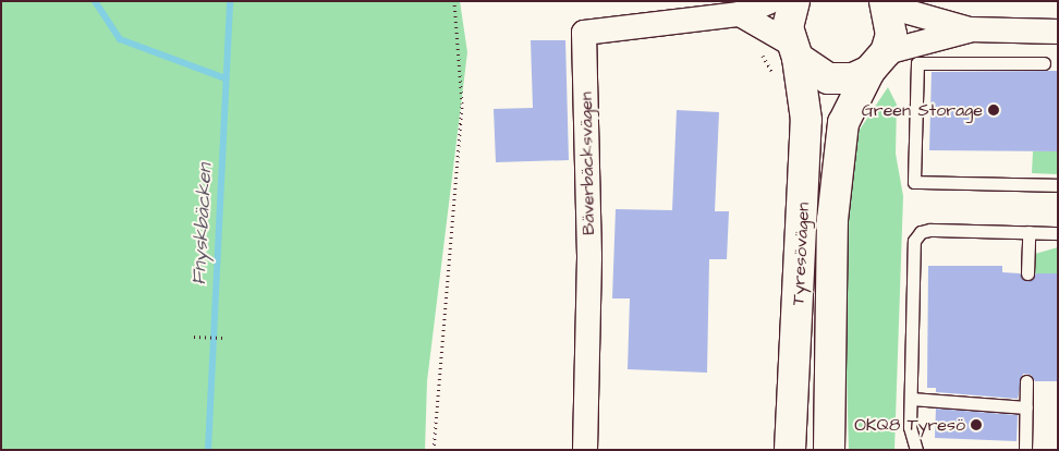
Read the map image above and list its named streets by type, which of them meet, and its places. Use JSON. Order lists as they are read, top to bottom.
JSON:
{
  "streets": {
    "main road": ["Tyresövägen"],
    "street": ["Bäverbäcksvägen"]
  },
  "water": ["Fnyskbäcken"],
  "places": ["Green Storage", "OKQ8 Tyresö"]
}
